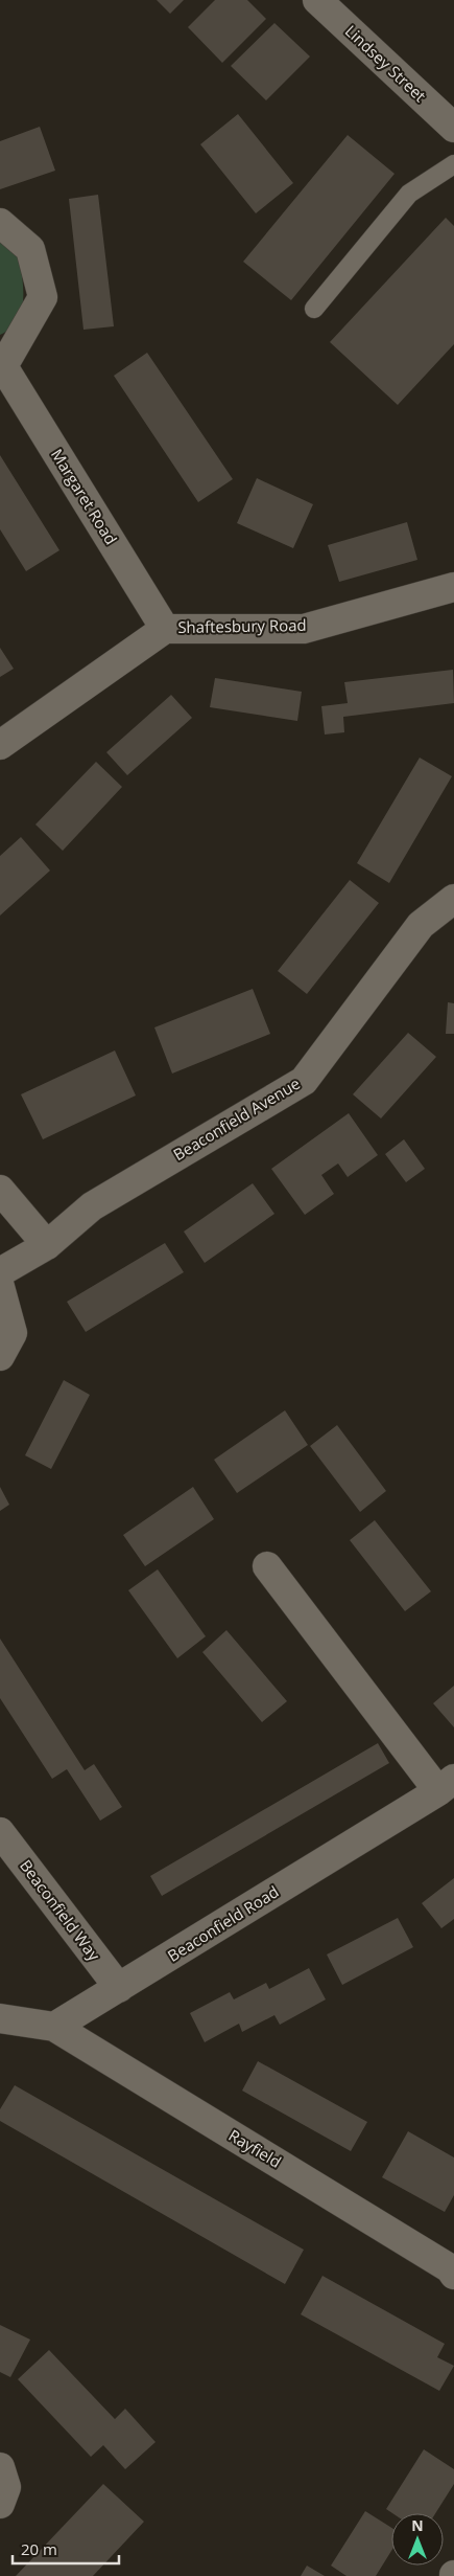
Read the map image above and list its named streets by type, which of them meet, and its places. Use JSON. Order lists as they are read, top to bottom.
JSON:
{
  "streets": {
    "street": [
      "Lindsey Street",
      "Margaret Road",
      "Shaftesbury Road",
      "Beaconfield Avenue",
      "Beaconfield Way",
      "Beaconfield Road",
      "Rayfield"
    ]
  },
  "crossings": [
    ["Margaret Road", "Shaftesbury Road"],
    ["Beaconfield Way", "Beaconfield Road"],
    ["Beaconfield Road", "Rayfield"]
  ],
  "scale_bar": "20 m",
  "north": "top"
}
